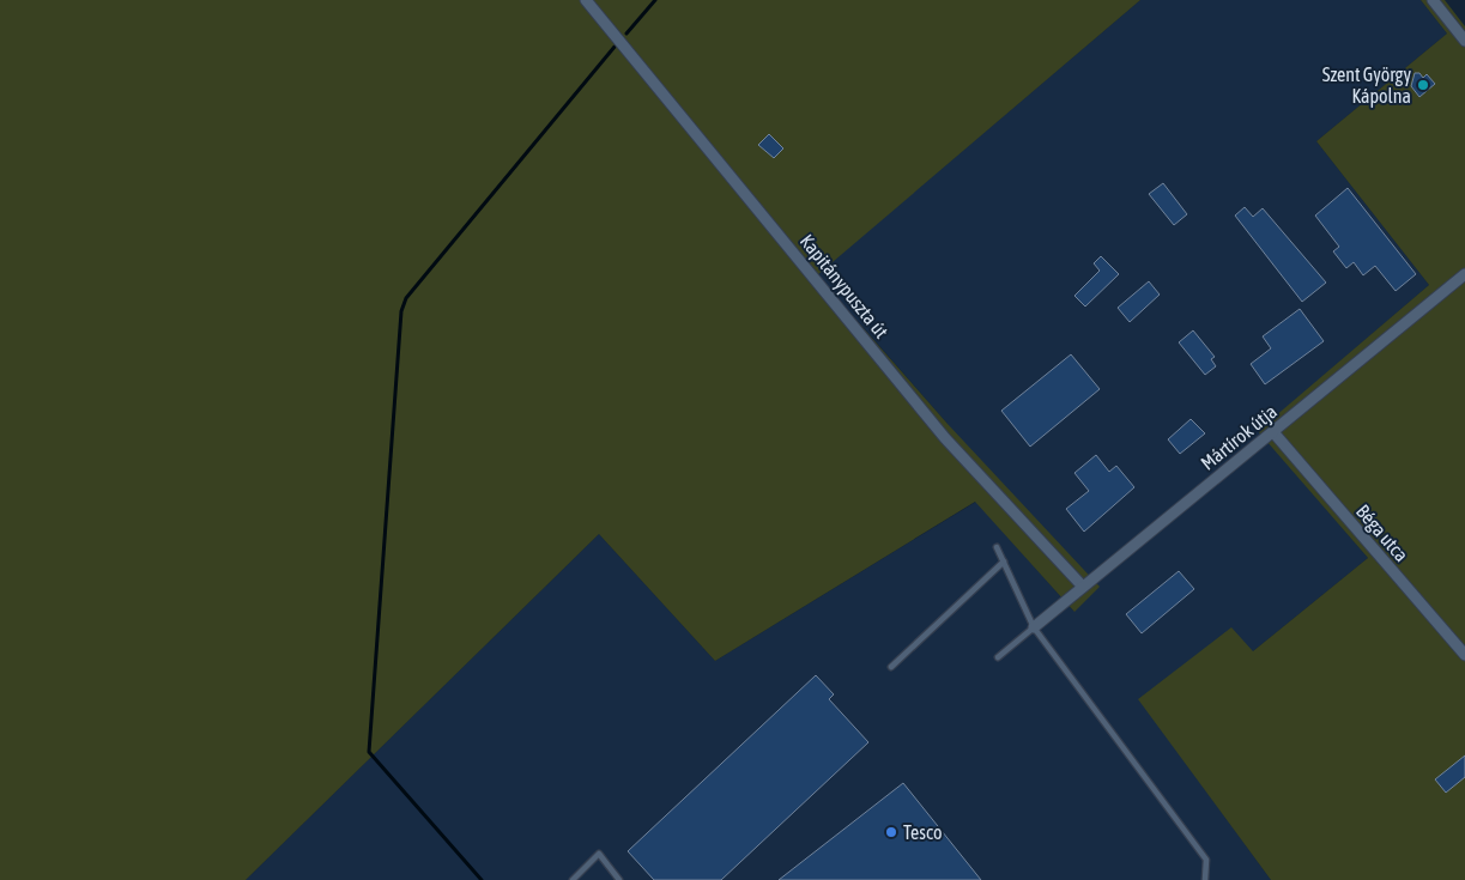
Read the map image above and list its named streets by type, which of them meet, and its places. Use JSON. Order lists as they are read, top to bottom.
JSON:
{
  "streets": {
    "street": ["Kapitánypuszta út", "Mártírok útja", "Béga utca"]
  },
  "crossings": [
    ["Kapitánypuszta út", "Mártírok útja"],
    ["Mártírok útja", "Béga utca"]
  ],
  "places": ["Szent György Kápolna", "Tesco"]
}
